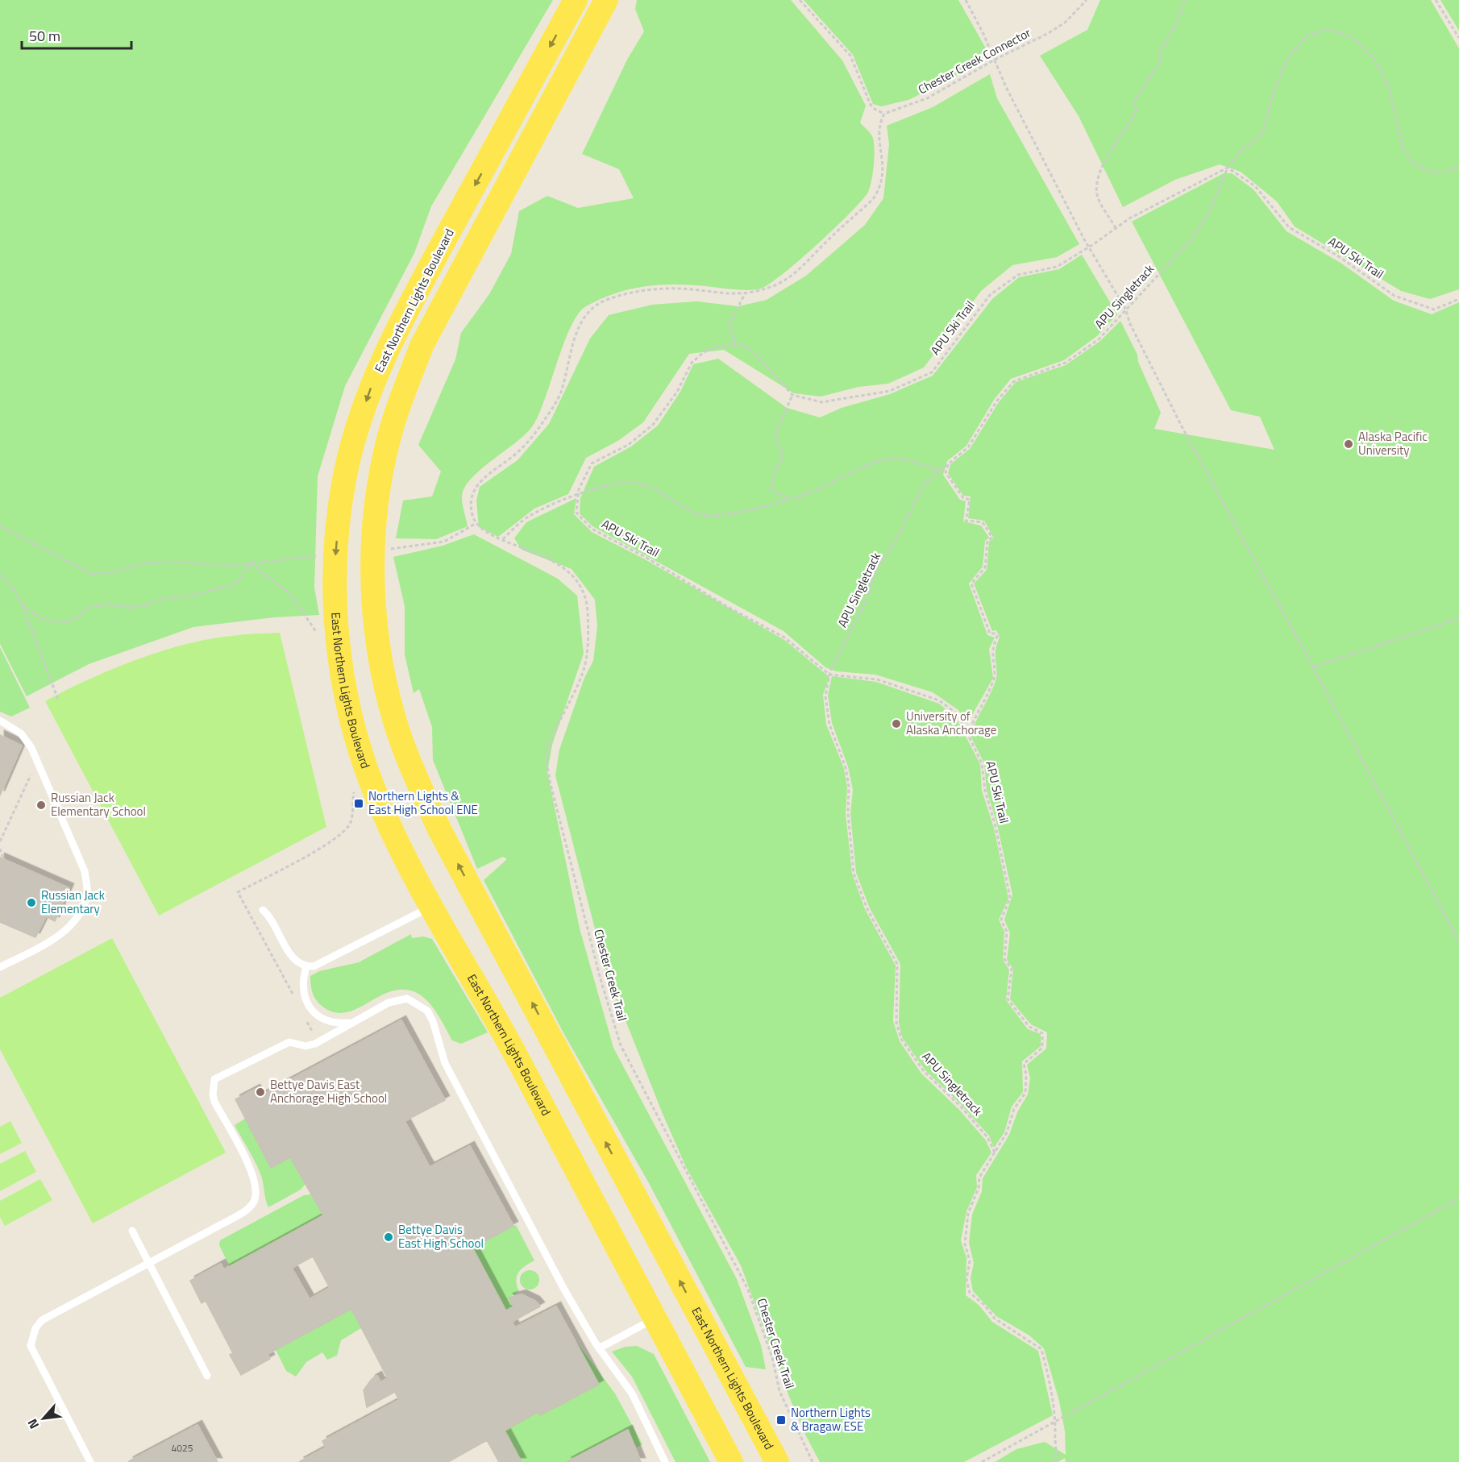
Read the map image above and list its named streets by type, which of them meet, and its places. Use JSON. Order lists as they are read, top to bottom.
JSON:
{
  "streets": {
    "main road": ["East Northern Lights Boulevard"],
    "path": [
      "Chester Creek Connector",
      "APU Ski Trail",
      "APU Singletrack",
      "Chester Creek Trail"
    ]
  },
  "crossings": [
    ["APU Ski Trail", "APU Singletrack"]
  ],
  "places": {
    "other": [
      "Alaska Pacific University",
      "University of Alaska Anchorage",
      "Russian Jack Elementary School",
      "Russian Jack Elementary",
      "Bettye Davis East Anchorage High School",
      "Bettye Davis East High School"
    ],
    "transit": ["Northern Lights & East High School ENE", "Northern Lights & Bragaw ESE"]
  },
  "house_numbers": ["4025"],
  "scale_bar": "50 m",
  "north": "bottom left"
}
